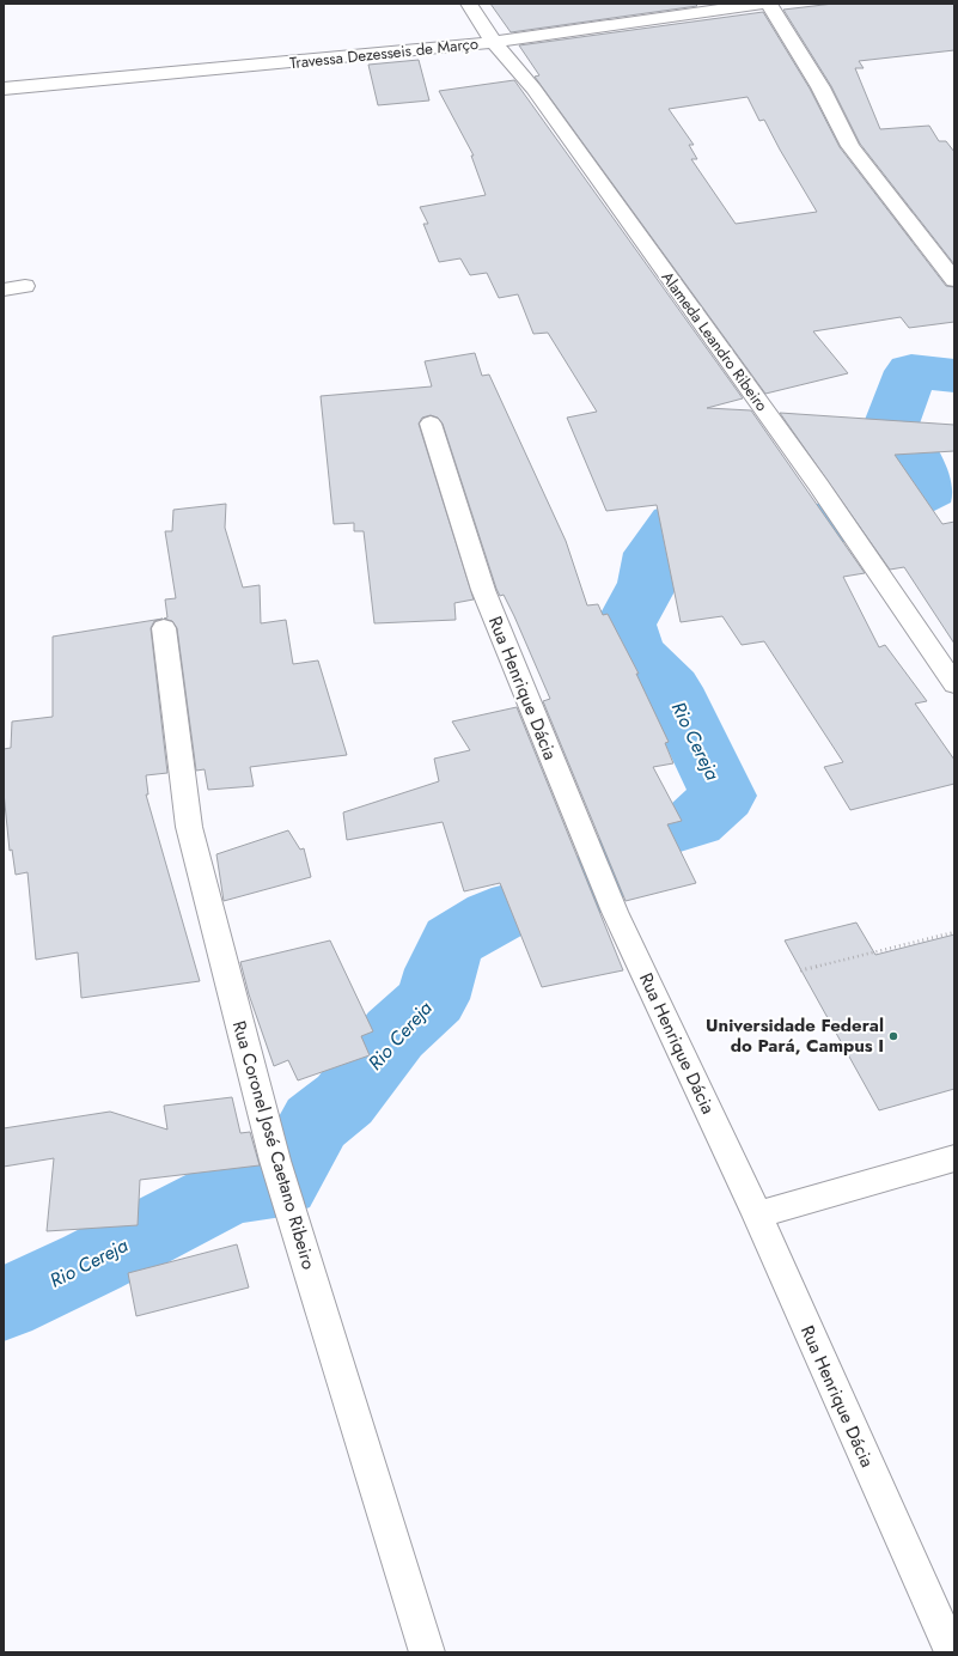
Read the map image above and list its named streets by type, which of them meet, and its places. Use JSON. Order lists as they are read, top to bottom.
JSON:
{
  "streets": {
    "street": [
      "Travessa Dezesseis de Março",
      "Alameda Leandro Ribeiro",
      "Rua Henrique Dácia",
      "Rua Coronel José Caetano Ribeiro"
    ]
  },
  "crossings": [
    ["Travessa Dezesseis de Março", "Alameda Leandro Ribeiro"]
  ],
  "water": ["Rio Cereja"],
  "places": ["Universidade Federal do Pará, Campus I"]
}
